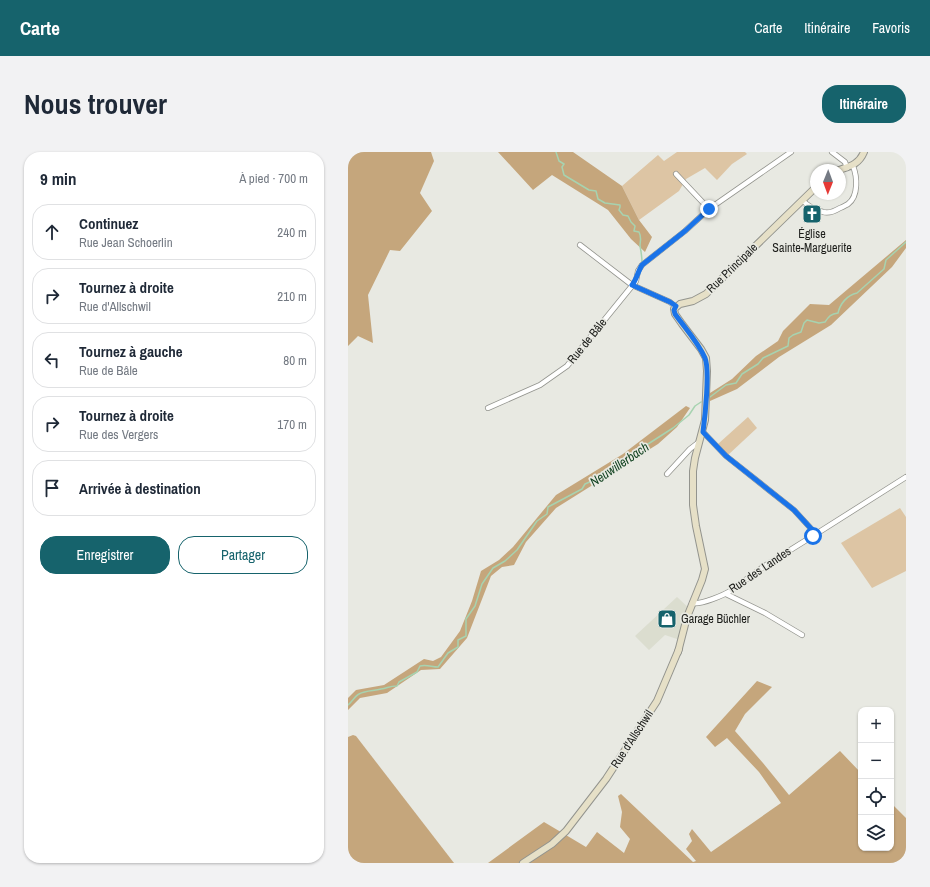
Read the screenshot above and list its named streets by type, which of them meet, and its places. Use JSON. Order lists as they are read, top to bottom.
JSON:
{
  "streets": {
    "street": [
      "Rue Principale",
      "Rue de Bâle",
      "Rue des Landes",
      "Rue d'Allschwil"
    ]
  },
  "crossings": [
    ["Rue Principale", "Rue d'Allschwil"],
    ["Rue des Landes", "Rue d'Allschwil"]
  ],
  "water": ["Neuwillerbach"],
  "places": {
    "church": ["Église Sainte-Marguerite"],
    "shop": ["Garage Büchler"]
  },
  "north": "bottom",
  "page": {
    "header": "Carte",
    "nav": ["Carte", "Itinéraire", "Favoris"],
    "title": "Nous trouver",
    "buttons": [
      "Itinéraire",
      ["Enregistrer", "Partager"]
    ],
    "heading": ["9 min", "À pied · 700 m"],
    "list": [
      ["Continuez", "Rue Jean Schoerlin", "240 m"],
      ["Tournez à droite", "Rue d'Allschwil", "210 m"],
      ["Tournez à gauche", "Rue de Bâle", "80 m"],
      ["Tournez à droite", "Rue des Vergers", "170 m"],
      "Arrivée à destination"
    ],
    "map_buttons": ["+", "−"]
  }
}
